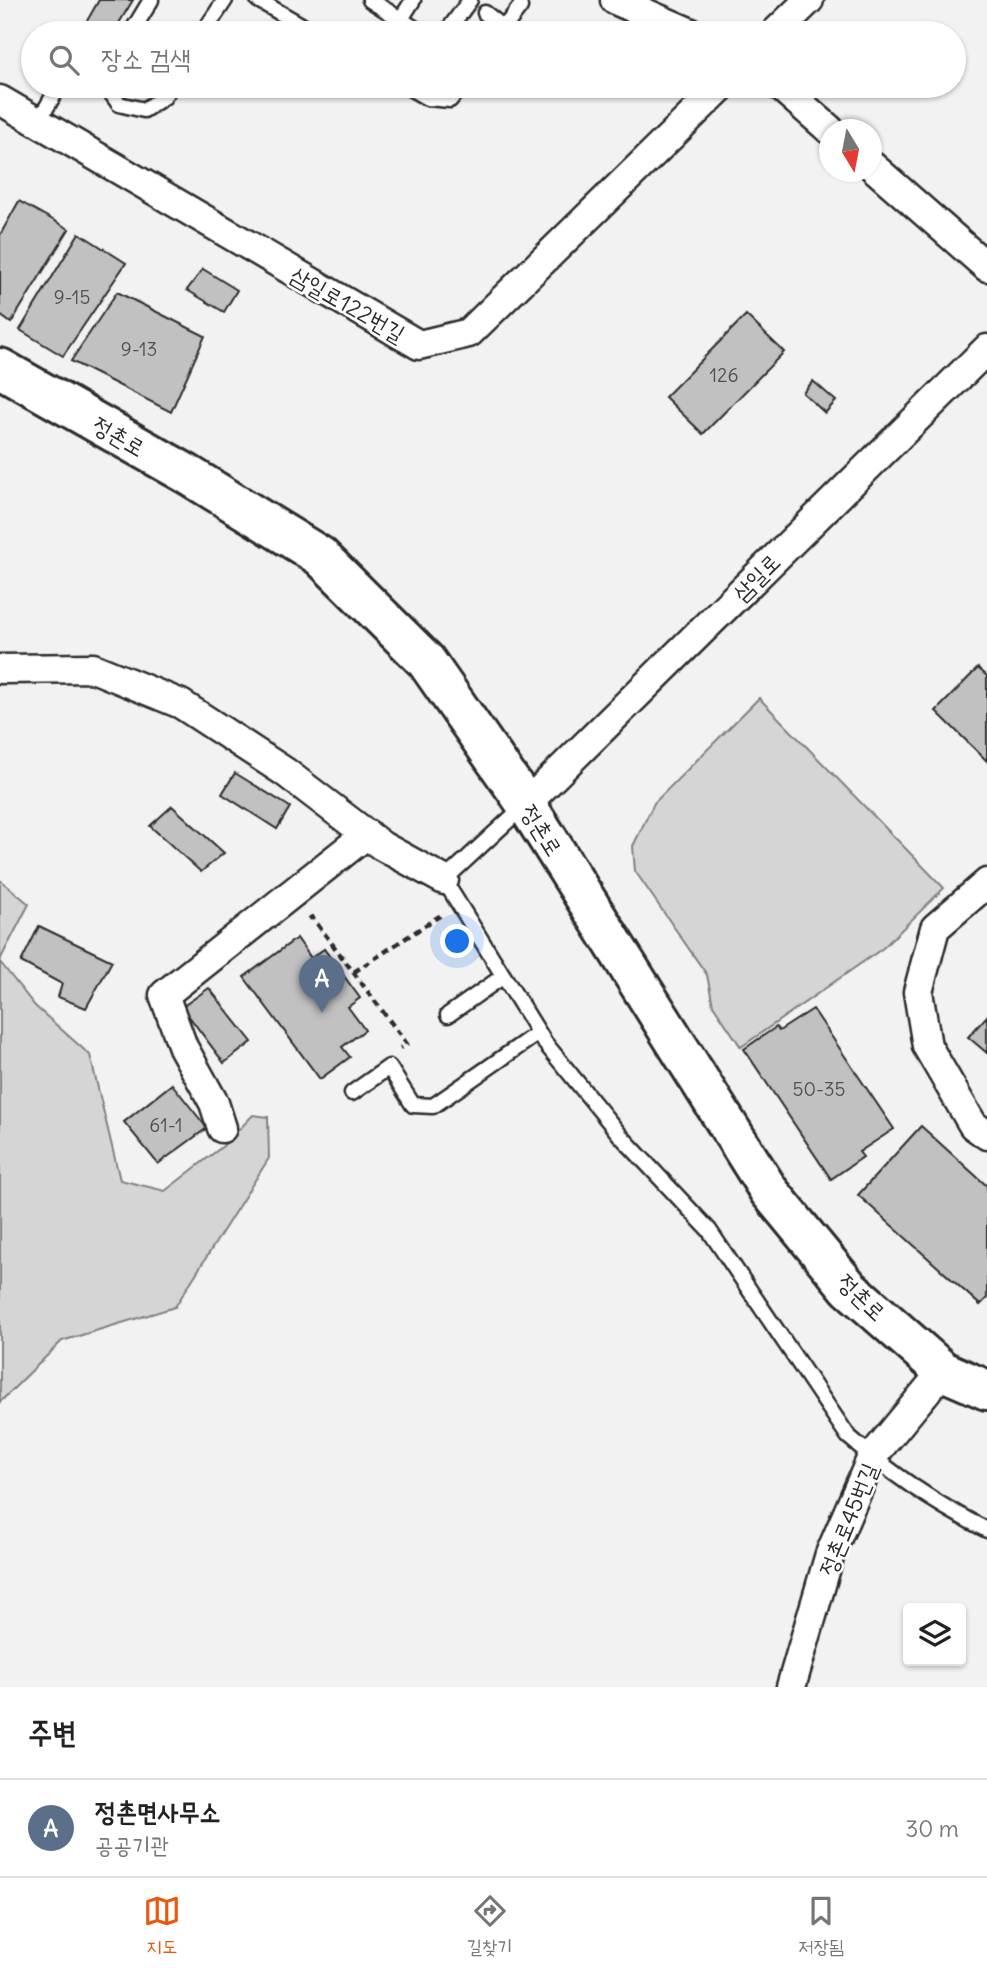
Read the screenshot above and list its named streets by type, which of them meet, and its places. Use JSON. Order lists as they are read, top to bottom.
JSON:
{
  "streets": {
    "main road": ["정촌로"],
    "street": ["삼일로122번길", "삼일로", "정촌로45번길"]
  },
  "crossings": [
    ["정촌로", "삼일로"],
    ["정촌로", "정촌로45번길"]
  ],
  "house_numbers": [
    "9-15",
    "9-13",
    "126",
    "50-35",
    "61-1"
  ],
  "north": "bottom",
  "page": {
    "search": "장소 검색",
    "pins": "A",
    "heading": "주변",
    "list": [
      {
        "mark": "A",
        "name": "정촌면사무소",
        "note": "공공기관",
        "value": "30 m"
      }
    ],
    "nav": ["지도", "길찾기", "저장됨"]
  }
}
